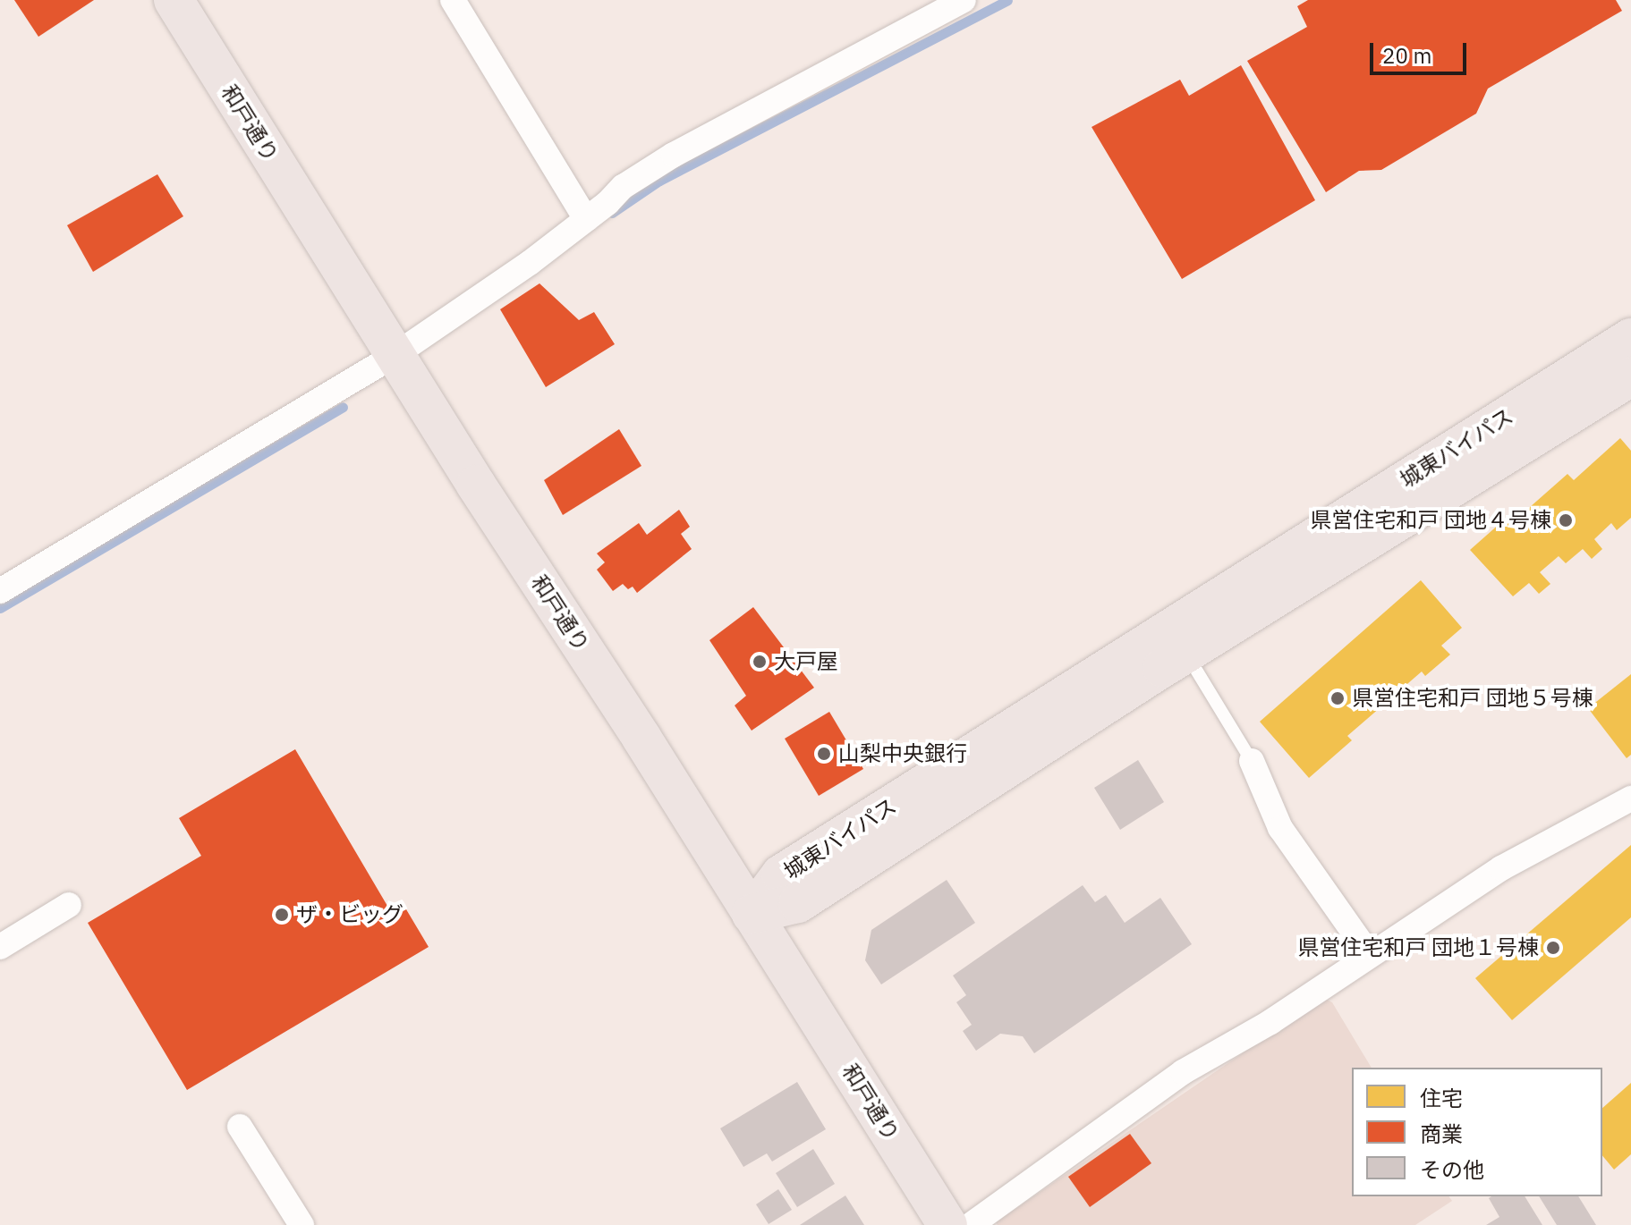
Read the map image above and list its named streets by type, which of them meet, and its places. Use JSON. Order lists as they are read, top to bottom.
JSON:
{
  "streets": {
    "highway": ["和戸通り", "城東バイパス"]
  },
  "crossings": [
    ["和戸通り", "城東バイパス"]
  ],
  "places": [
    "県営住宅和戸 団地４号棟",
    "大戸屋",
    "県営住宅和戸 団地５号棟",
    "山梨中央銀行",
    "ザ・ビッグ",
    "県営住宅和戸 団地１号棟"
  ],
  "legend": ["住宅", "商業", "その他"],
  "scale_bar": "20 m"
}
